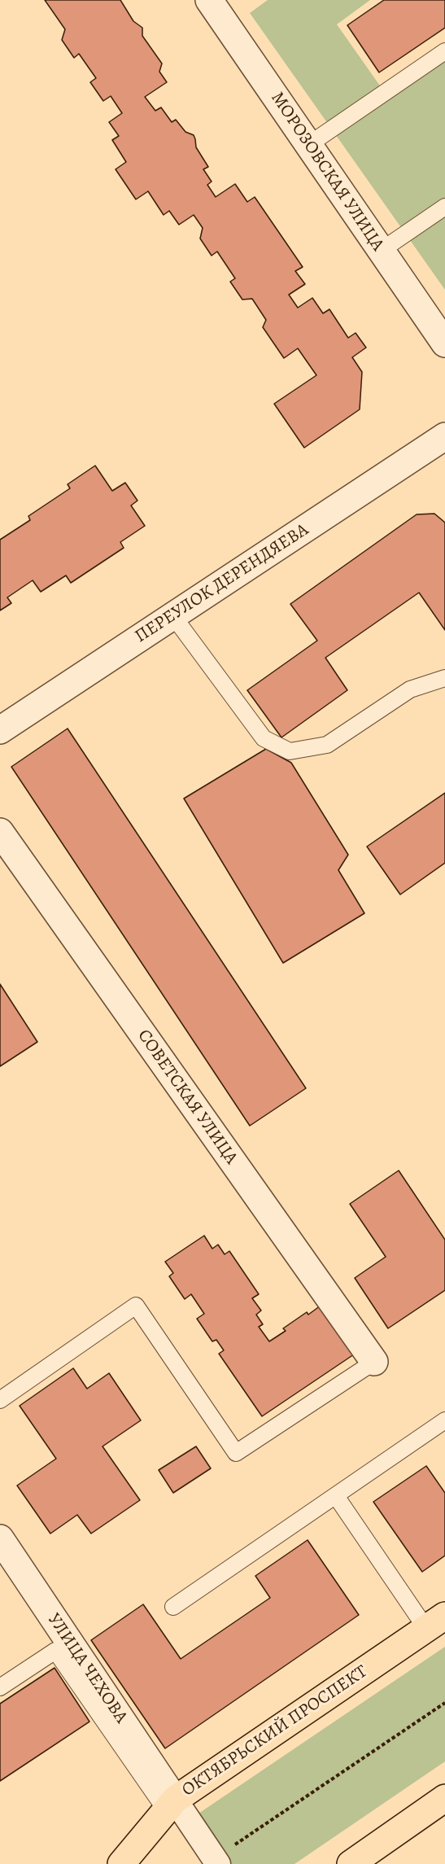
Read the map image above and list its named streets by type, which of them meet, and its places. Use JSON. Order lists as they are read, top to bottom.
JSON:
{
  "streets": {
    "main road": ["ОКТЯБРЬСКИЙ ПРОСПЕКТ"],
    "street": [
      "МОРОЗОВСКАЯ УЛИЦА",
      "ПЕРЕУЛОК ДЕРЕНДЯЕВА",
      "СОВЕТСКАЯ УЛИЦА",
      "УЛИЦА ЧЕХОВА"
    ]
  },
  "crossings": [
    ["УЛИЦА ЧЕХОВА", "ОКТЯБРЬСКИЙ ПРОСПЕКТ"]
  ]
}
